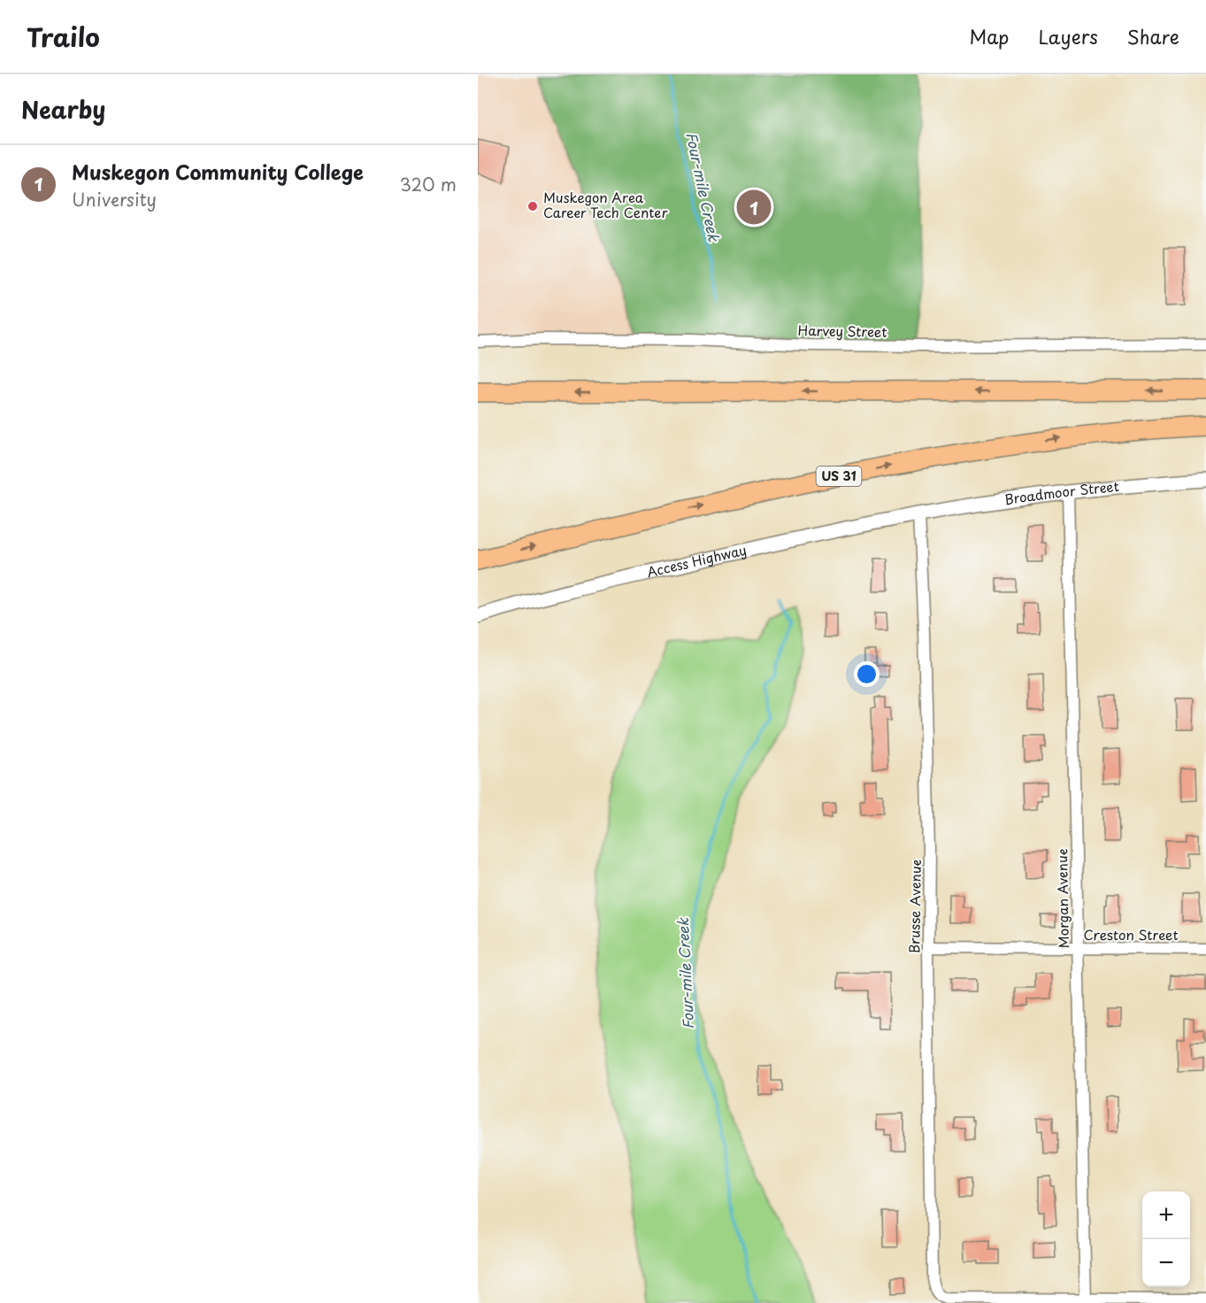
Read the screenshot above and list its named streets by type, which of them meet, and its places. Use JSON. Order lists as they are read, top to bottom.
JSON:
{
  "streets": {
    "highway": ["US 31"],
    "street": [
      "Harvey Street",
      "Broadmoor Street",
      "Access Highway",
      "Morgan Avenue",
      "Brusse Avenue",
      "Creston Street"
    ]
  },
  "crossings": [
    ["Broadmoor Street", "Access Highway"],
    ["Broadmoor Street", "Morgan Avenue"],
    ["Broadmoor Street", "Brusse Avenue"],
    ["Access Highway", "Brusse Avenue"],
    ["Morgan Avenue", "Brusse Avenue"],
    ["Morgan Avenue", "Creston Street"],
    ["Brusse Avenue", "Creston Street"]
  ],
  "water": ["Four-mile Creek"],
  "places": ["Muskegon Area Career Tech Center"],
  "page": {
    "header": "Trailo",
    "nav": ["Map", "Layers", "Share"],
    "heading": "Nearby",
    "list": [
      {
        "mark": "1",
        "name": "Muskegon Community College",
        "note": "University",
        "value": "320 m"
      }
    ],
    "pins": "1",
    "map_buttons": ["+", "−"]
  }
}
